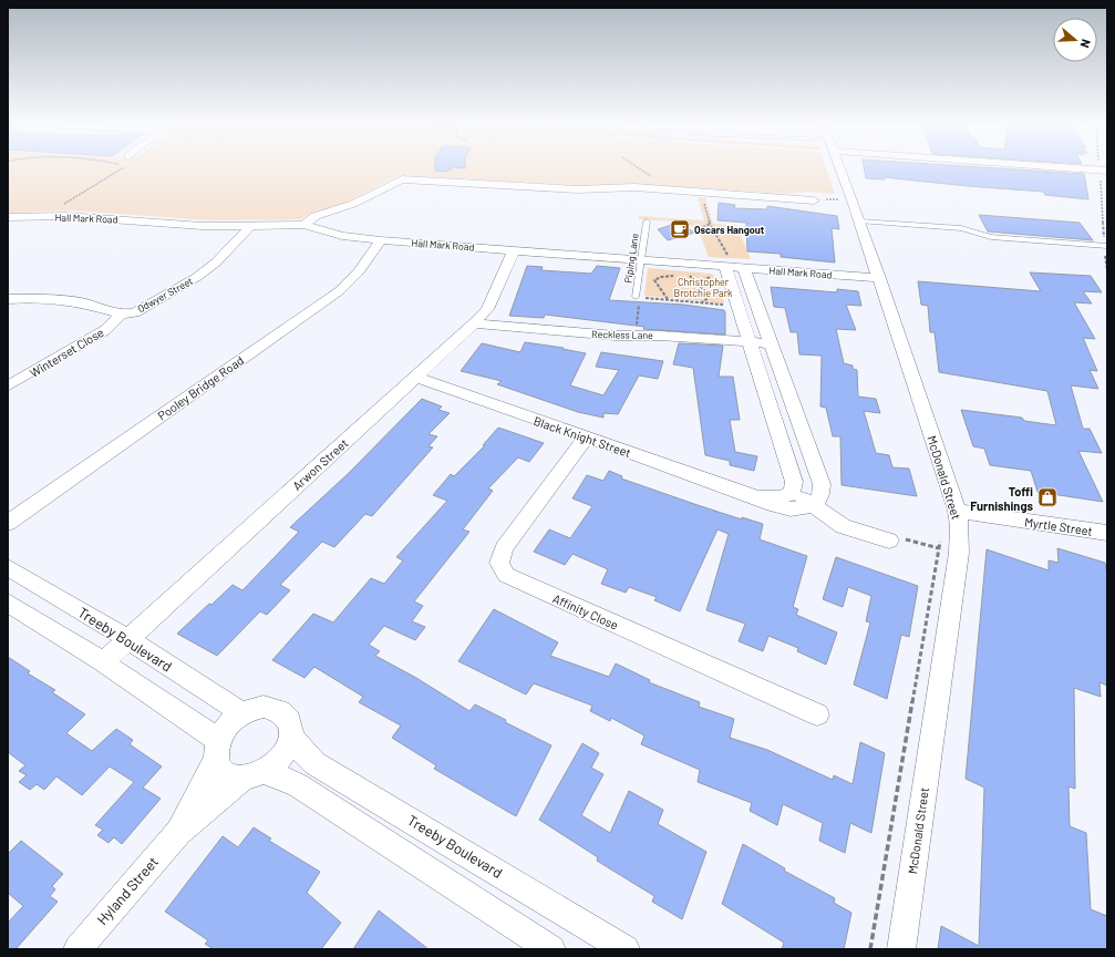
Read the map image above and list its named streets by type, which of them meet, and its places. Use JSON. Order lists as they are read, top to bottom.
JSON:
{
  "streets": {
    "street": [
      "Hall Mark Road",
      "Odwyer Street",
      "Reckless Lane",
      "Winterset Close",
      "Pooley Bridge Road",
      "Black Knight Street",
      "Arwon Street",
      "McDonald Street",
      "Myrtle Street",
      "Affinity Close",
      "Treeby Boulevard",
      "Hyland Street"
    ],
    "lane": ["Piping Lane"]
  },
  "crossings": [
    ["Hall Mark Road", "Piping Lane"],
    ["Hall Mark Road", "Odwyer Street"],
    ["Hall Mark Road", "Pooley Bridge Road"],
    ["Hall Mark Road", "Arwon Street"],
    ["Hall Mark Road", "McDonald Street"],
    ["Odwyer Street", "Winterset Close"],
    ["Reckless Lane", "Arwon Street"],
    ["Black Knight Street", "Arwon Street"],
    ["Black Knight Street", "Affinity Close"],
    ["Arwon Street", "Treeby Boulevard"],
    ["McDonald Street", "Myrtle Street"],
    ["Treeby Boulevard", "Hyland Street"]
  ],
  "parks": ["Christopher Brotchie Park"],
  "places": {
    "cafe": ["Oscars Hangout"],
    "shop": ["Toffi Furnishings"]
  },
  "north": "right"
}
